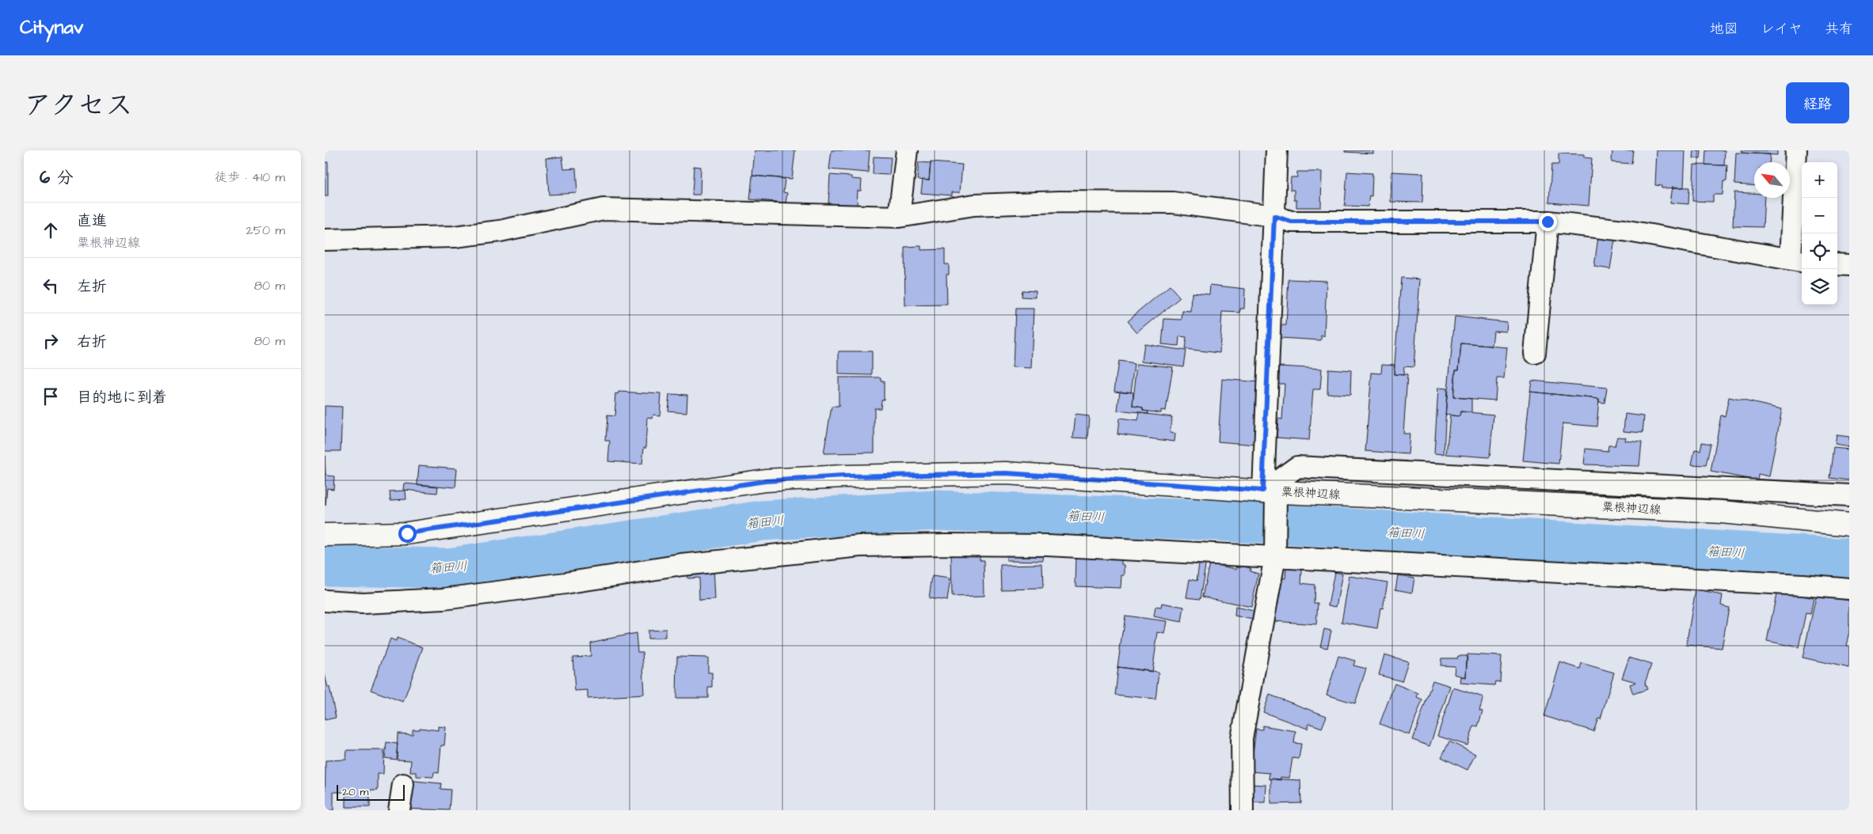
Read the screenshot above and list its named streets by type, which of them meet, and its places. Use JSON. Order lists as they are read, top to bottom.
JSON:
{
  "streets": {
    "main road": ["粟根神辺線"]
  },
  "water": ["箱田川"],
  "scale_bar": "20 m",
  "north": "top left",
  "page": {
    "header": "Citynav",
    "nav": ["地図", "レイヤ", "共有"],
    "title": "アクセス",
    "buttons": "経路",
    "heading": ["6 分", "徒歩 · 410 m"],
    "map_buttons": ["+", "−"],
    "list": [
      ["直進", "粟根神辺線", "250 m"],
      ["左折", "80 m"],
      ["右折", "80 m"],
      "目的地に到着"
    ],
    "scale": "20 m"
  }
}
